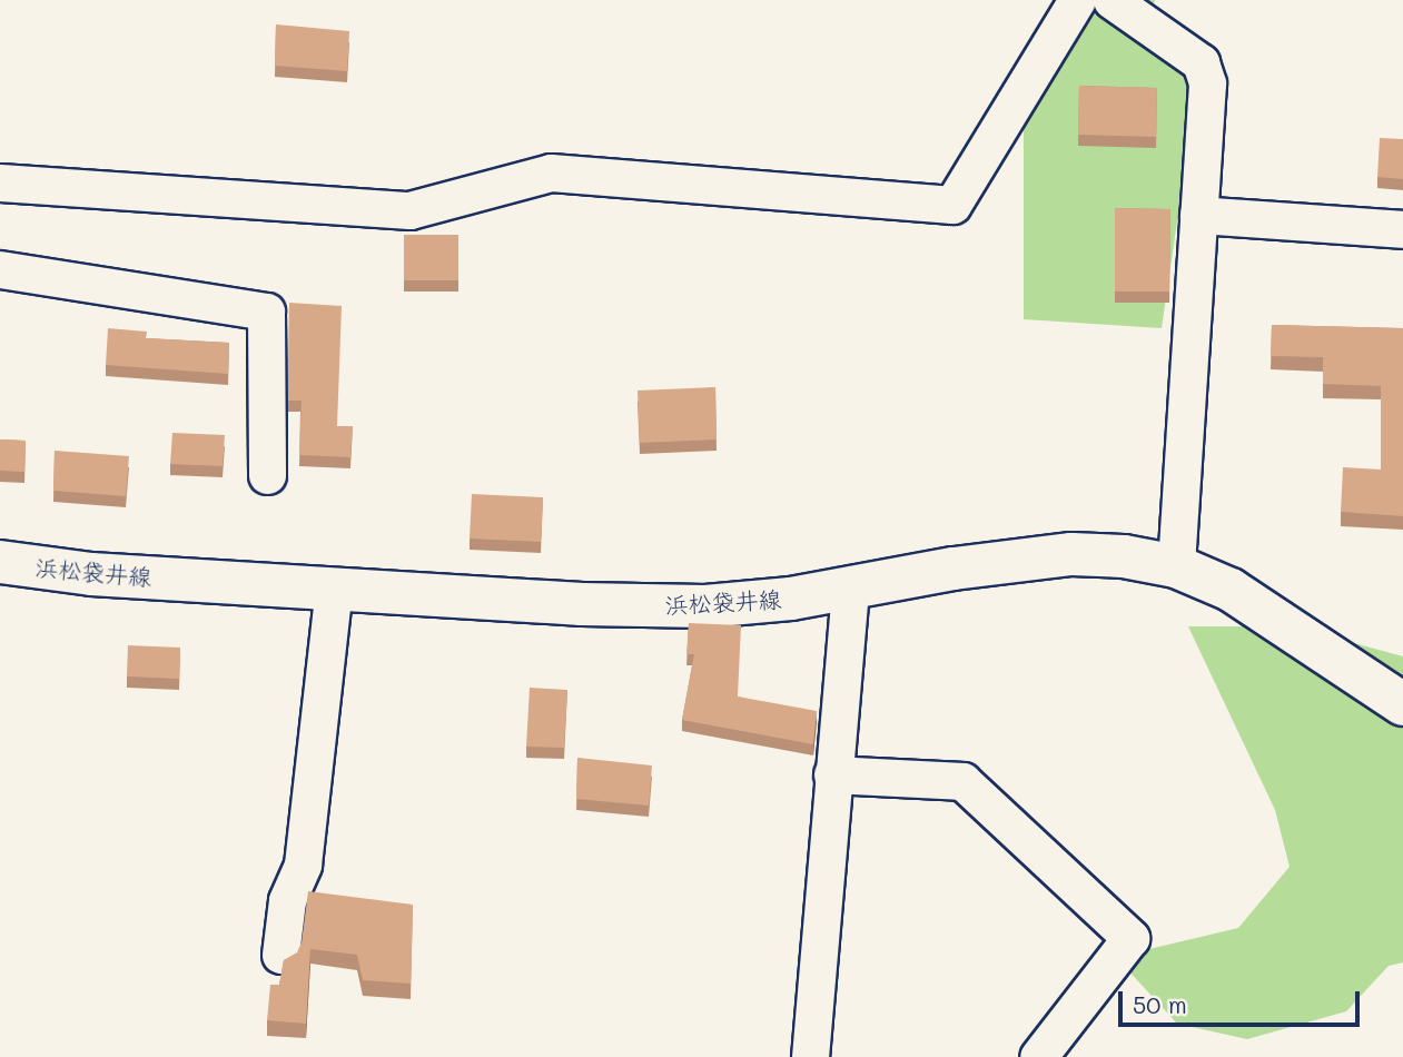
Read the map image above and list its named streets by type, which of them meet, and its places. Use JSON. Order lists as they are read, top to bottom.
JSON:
{
  "streets": {
    "main road": ["浜松袋井線"]
  },
  "scale_bar": "50 m"
}
